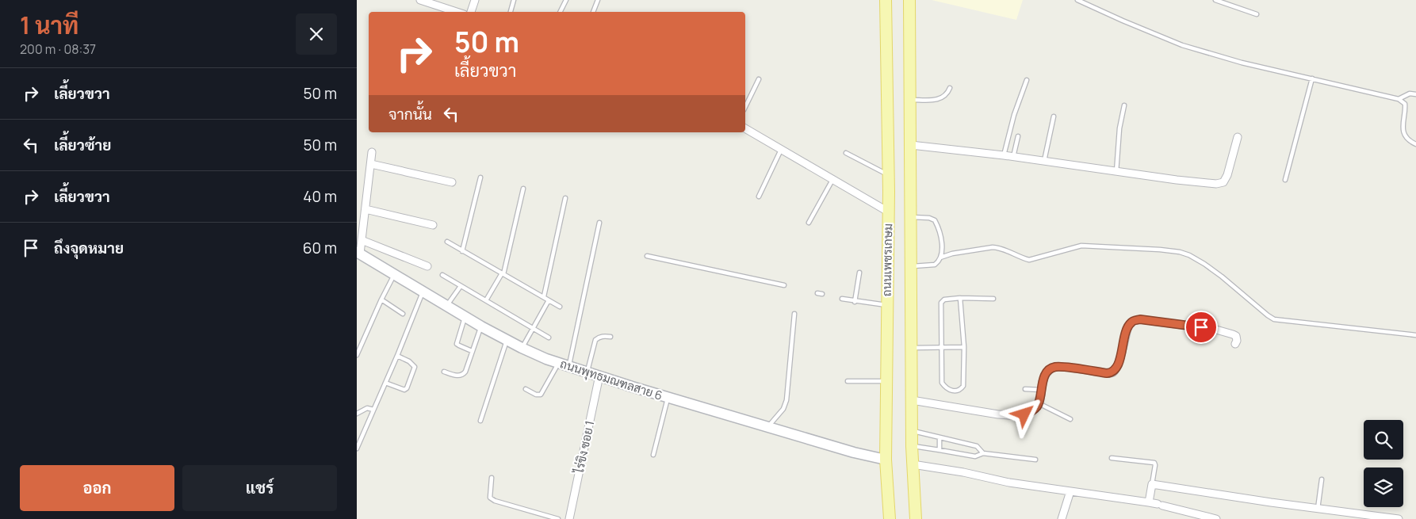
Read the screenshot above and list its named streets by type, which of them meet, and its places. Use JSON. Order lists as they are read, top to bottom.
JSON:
{
  "streets": {
    "main road": ["ถนนเพชรเกษม", "ถนนพุทธมณฑลสาย 6"],
    "street": ["ไร่ขิง ซอย 1"]
  },
  "crossings": [
    ["ถนนเพชรเกษม", "ถนนพุทธมณฑลสาย 6"],
    ["ถนนพุทธมณฑลสาย 6", "ไร่ขิง ซอย 1"]
  ],
  "page": {
    "heading": ["1 นาที", "200 m · 08:37"],
    "turn": ["50 m", "เลี้ยวขวา"],
    "list": [
      {
        "name": "เลี้ยวขวา",
        "value": "50 m"
      },
      {
        "name": "เลี้ยวซ้าย",
        "value": "50 m"
      },
      {
        "name": "เลี้ยวขวา",
        "value": "40 m"
      },
      {
        "name": "ถึงจุดหมาย",
        "value": "60 m"
      }
    ],
    "then": "จากนั้น",
    "buttons": ["ออก", "แชร์"]
  }
}
